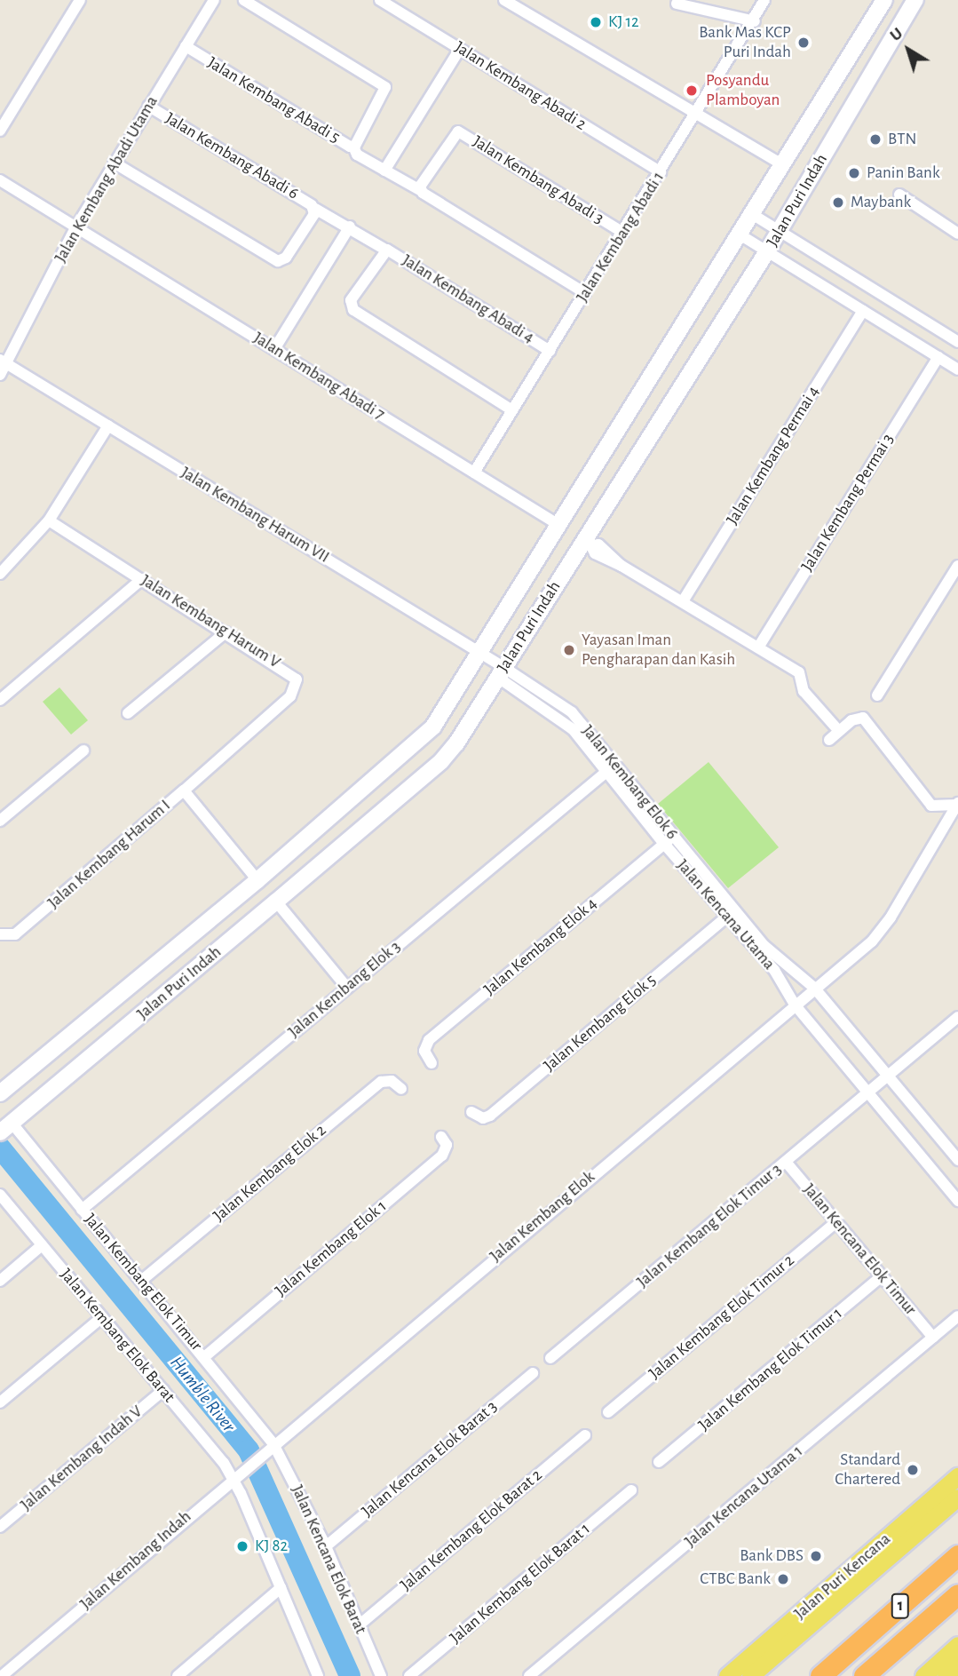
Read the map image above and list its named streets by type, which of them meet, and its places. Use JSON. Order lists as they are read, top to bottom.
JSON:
{
  "streets": {
    "highway": ["1"],
    "main road": ["Jalan Puri Indah", "Jalan Puri Kencana"],
    "street": [
      "Jalan Kembang Abadi 2",
      "Jalan Kembang Abadi 5",
      "Jalan Kembang Abadi 6",
      "Jalan Kembang Abadi Utama",
      "Jalan Kembang Abadi 3",
      "Jalan Kembang Abadi 1",
      "Jalan Kembang Abadi 4",
      "Jalan Kembang Abadi 7",
      "Jalan Kembang Permai 4",
      "Jalan Kembang Permai 3",
      "Jalan Kembang Harum VII",
      "Jalan Kembang Harum V",
      "Jalan Kembang Elok 6",
      "Jalan Kembang Harum I",
      "Jalan Kencana Utama",
      "Jalan Kembang Elok 4",
      "Jalan Kembang Elok 3",
      "Jalan Kembang Elok 5",
      "Jalan Kembang Elok 2",
      "Jalan Kembang Elok",
      "Jalan Kembang Elok Timur 3",
      "Jalan Kembang Elok 1",
      "Jalan Kencana Elok Timur",
      "Jalan Kembang Elok Timur",
      "Jalan Kembang Elok Timur 2",
      "Jalan Kembang Elok Barat",
      "Jalan Kembang Elok Timur 1",
      "Jalan Kembang Indah V",
      "Jalan Kencana Elok Barat 3",
      "Jalan Kencana Utama 1",
      "Jalan Kembang Elok Barat 2",
      "Jalan Kencana Elok Barat",
      "Jalan Kembang Indah",
      "Jalan Kembang Elok Barat 1"
    ]
  },
  "crossings": [
    ["Jalan Kembang Abadi 2", "Jalan Kembang Abadi 1"],
    ["Jalan Kembang Abadi 5", "Jalan Kembang Abadi Utama"],
    ["Jalan Kembang Abadi 6", "Jalan Kembang Abadi Utama"],
    ["Jalan Kembang Abadi Utama", "Jalan Kembang Abadi 7"],
    ["Jalan Kembang Abadi Utama", "Jalan Kembang Harum VII"],
    ["Jalan Kembang Abadi 3", "Jalan Kembang Abadi 1"],
    ["Jalan Puri Indah", "Jalan Kembang Abadi 7"],
    ["Jalan Puri Indah", "Jalan Kembang Harum VII"],
    ["Jalan Puri Indah", "Jalan Kembang Elok 6"],
    ["Jalan Puri Indah", "Jalan Kembang Harum I"],
    ["Jalan Puri Indah", "Jalan Kembang Elok Timur"],
    ["Jalan Kembang Abadi 1", "Jalan Kembang Abadi 4"],
    ["Jalan Kembang Abadi 1", "Jalan Kembang Abadi 7"],
    ["Jalan Kembang Harum VII", "Jalan Kembang Elok 6"],
    ["Jalan Kembang Harum V", "Jalan Kembang Harum I"],
    ["Jalan Kembang Elok 6", "Jalan Kencana Utama"],
    ["Jalan Kembang Elok 6", "Jalan Kembang Elok 4"],
    ["Jalan Kembang Elok 6", "Jalan Kembang Elok 5"],
    ["Jalan Kencana Utama", "Jalan Kembang Elok 4"],
    ["Jalan Kencana Utama", "Jalan Kembang Elok 3"],
    ["Jalan Kencana Utama", "Jalan Kembang Elok 5"],
    ["Jalan Kencana Utama", "Jalan Kembang Elok"],
    ["Jalan Kencana Utama", "Jalan Kembang Elok Timur 3"],
    ["Jalan Kembang Elok 3", "Jalan Kembang Elok Timur"],
    ["Jalan Kembang Elok 2", "Jalan Kembang Elok Timur"],
    ["Jalan Kembang Elok", "Jalan Kembang Elok Timur"],
    ["Jalan Kembang Elok", "Jalan Kencana Elok Barat"],
    ["Jalan Kembang Elok", "Jalan Kembang Indah"],
    ["Jalan Kembang Elok Timur 3", "Jalan Kencana Elok Timur"],
    ["Jalan Kembang Elok 1", "Jalan Kembang Elok Timur"],
    ["Jalan Kencana Elok Timur", "Jalan Kembang Elok Timur 2"],
    ["Jalan Kencana Elok Timur", "Jalan Kembang Elok Timur 1"],
    ["Jalan Kencana Elok Timur", "Jalan Kencana Utama 1"],
    ["Jalan Kembang Elok Timur", "Jalan Kencana Elok Barat"],
    ["Jalan Kembang Elok Timur", "Jalan Kembang Indah"],
    ["Jalan Kembang Elok Barat", "Jalan Kembang Indah V"],
    ["Jalan Kembang Elok Barat", "Jalan Kembang Indah"],
    ["Jalan Kencana Elok Barat 3", "Jalan Kencana Elok Barat"],
    ["Jalan Kembang Elok Barat 2", "Jalan Kencana Elok Barat"],
    ["Jalan Kencana Elok Barat", "Jalan Kembang Indah"]
  ],
  "water": ["Humble River"],
  "places": [
    "KJ 12",
    "Bank Mas KCP Puri Indah",
    "Posyandu Plamboyan",
    "BTN",
    "Panin Bank",
    "Maybank",
    "Yayasan Iman Pengharapan dan Kasih",
    "Standard Chartered",
    "KJ 82",
    "Bank DBS",
    "CTBC Bank"
  ],
  "north": "top left"
}
